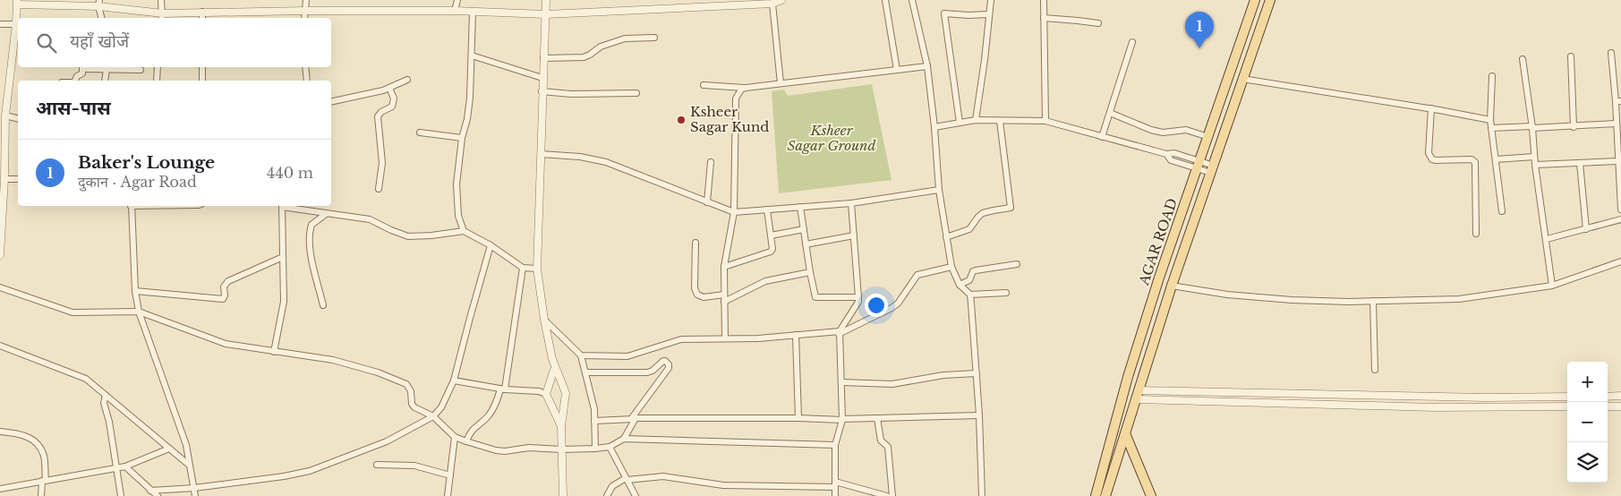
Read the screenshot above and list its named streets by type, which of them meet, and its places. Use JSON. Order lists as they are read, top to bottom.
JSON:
{
  "streets": {
    "main road": ["AGAR ROAD"]
  },
  "parks": ["Ksheer Sagar Ground"],
  "places": ["Ksheer Sagar Kund"],
  "page": {
    "pins": "1",
    "search": "यहाँ खोजें",
    "heading": "आस-पास",
    "list": [
      {
        "mark": "1",
        "name": "Baker's Lounge",
        "note": "दुकान · Agar Road",
        "value": "440 m"
      }
    ],
    "map_buttons": ["+", "−"]
  }
}
